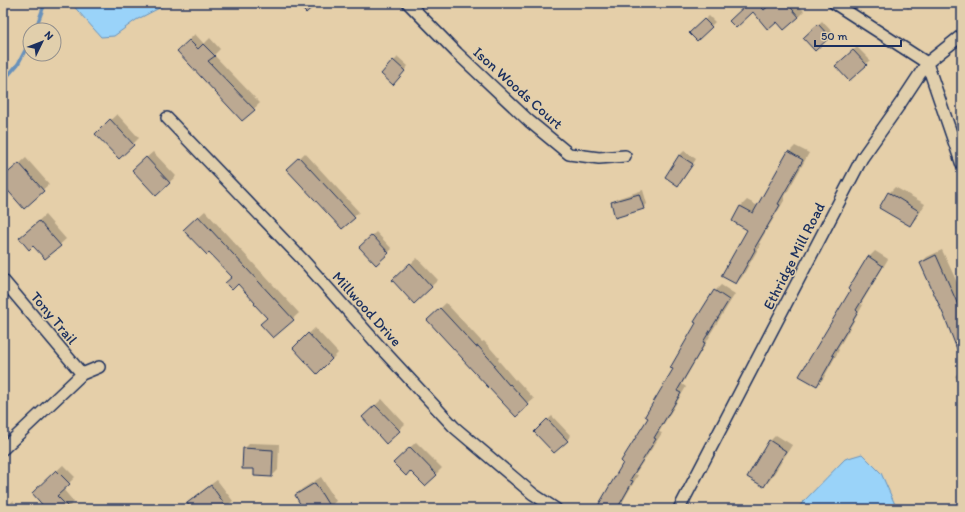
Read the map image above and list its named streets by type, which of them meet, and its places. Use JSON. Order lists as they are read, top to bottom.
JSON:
{
  "streets": {
    "street": [
      "Ison Woods Court",
      "Ethridge Mill Road",
      "Millwood Drive",
      "Tony Trail"
    ]
  },
  "scale_bar": "50 m",
  "north": "top right"
}
